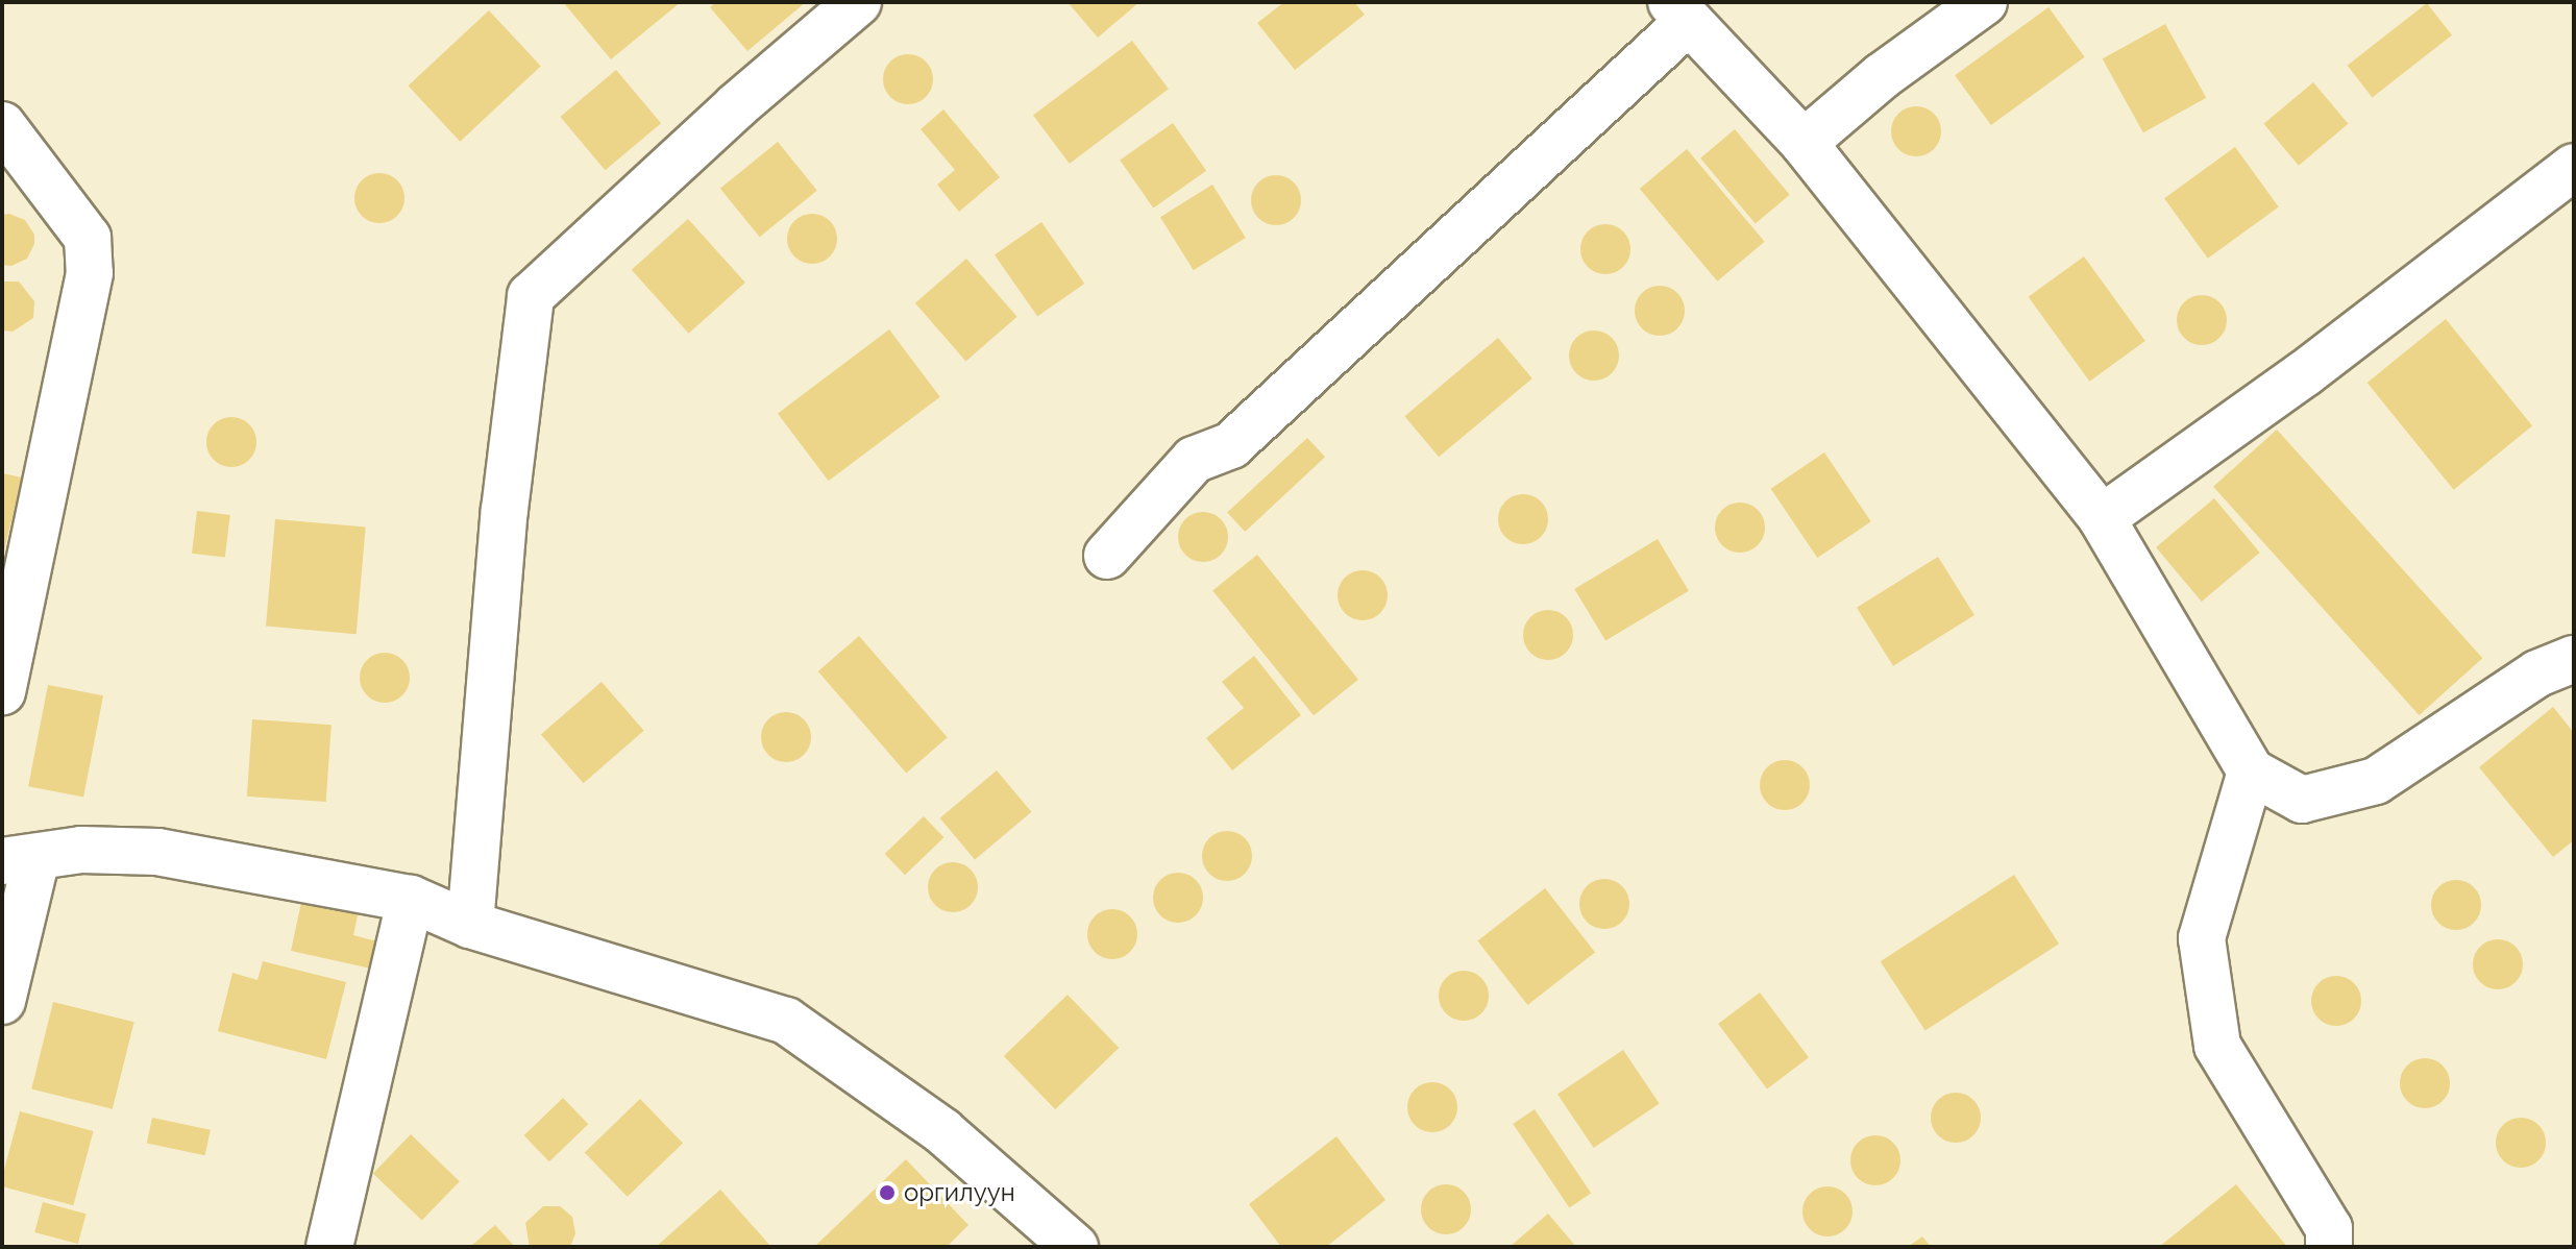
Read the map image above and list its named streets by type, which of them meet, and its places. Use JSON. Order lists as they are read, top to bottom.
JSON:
{
  "places": ["оргилуун"]
}
